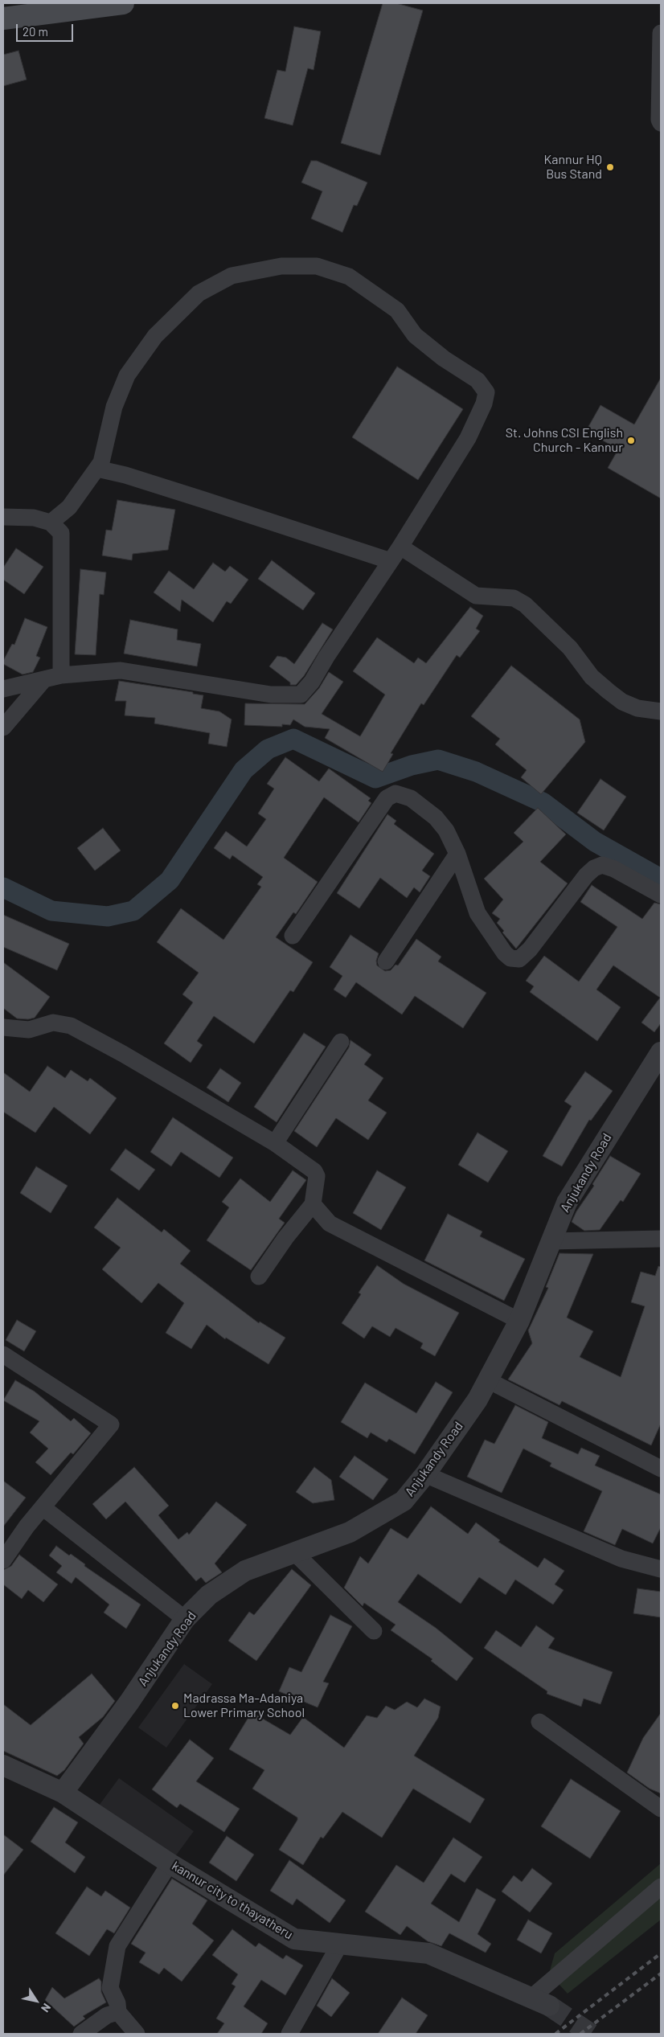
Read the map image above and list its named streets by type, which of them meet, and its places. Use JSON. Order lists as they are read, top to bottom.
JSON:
{
  "streets": {
    "street": ["Anjukandy Road", "kannur city to thayatheru"]
  },
  "crossings": [
    ["Anjukandy Road", "kannur city to thayatheru"]
  ],
  "places": ["Kannur HQ Bus Stand", "St. Johns CSI English Church - Kannur", "Madrassa Ma-Adaniya Lower Primary School"],
  "scale_bar": "20 m",
  "north": "bottom right"
}
